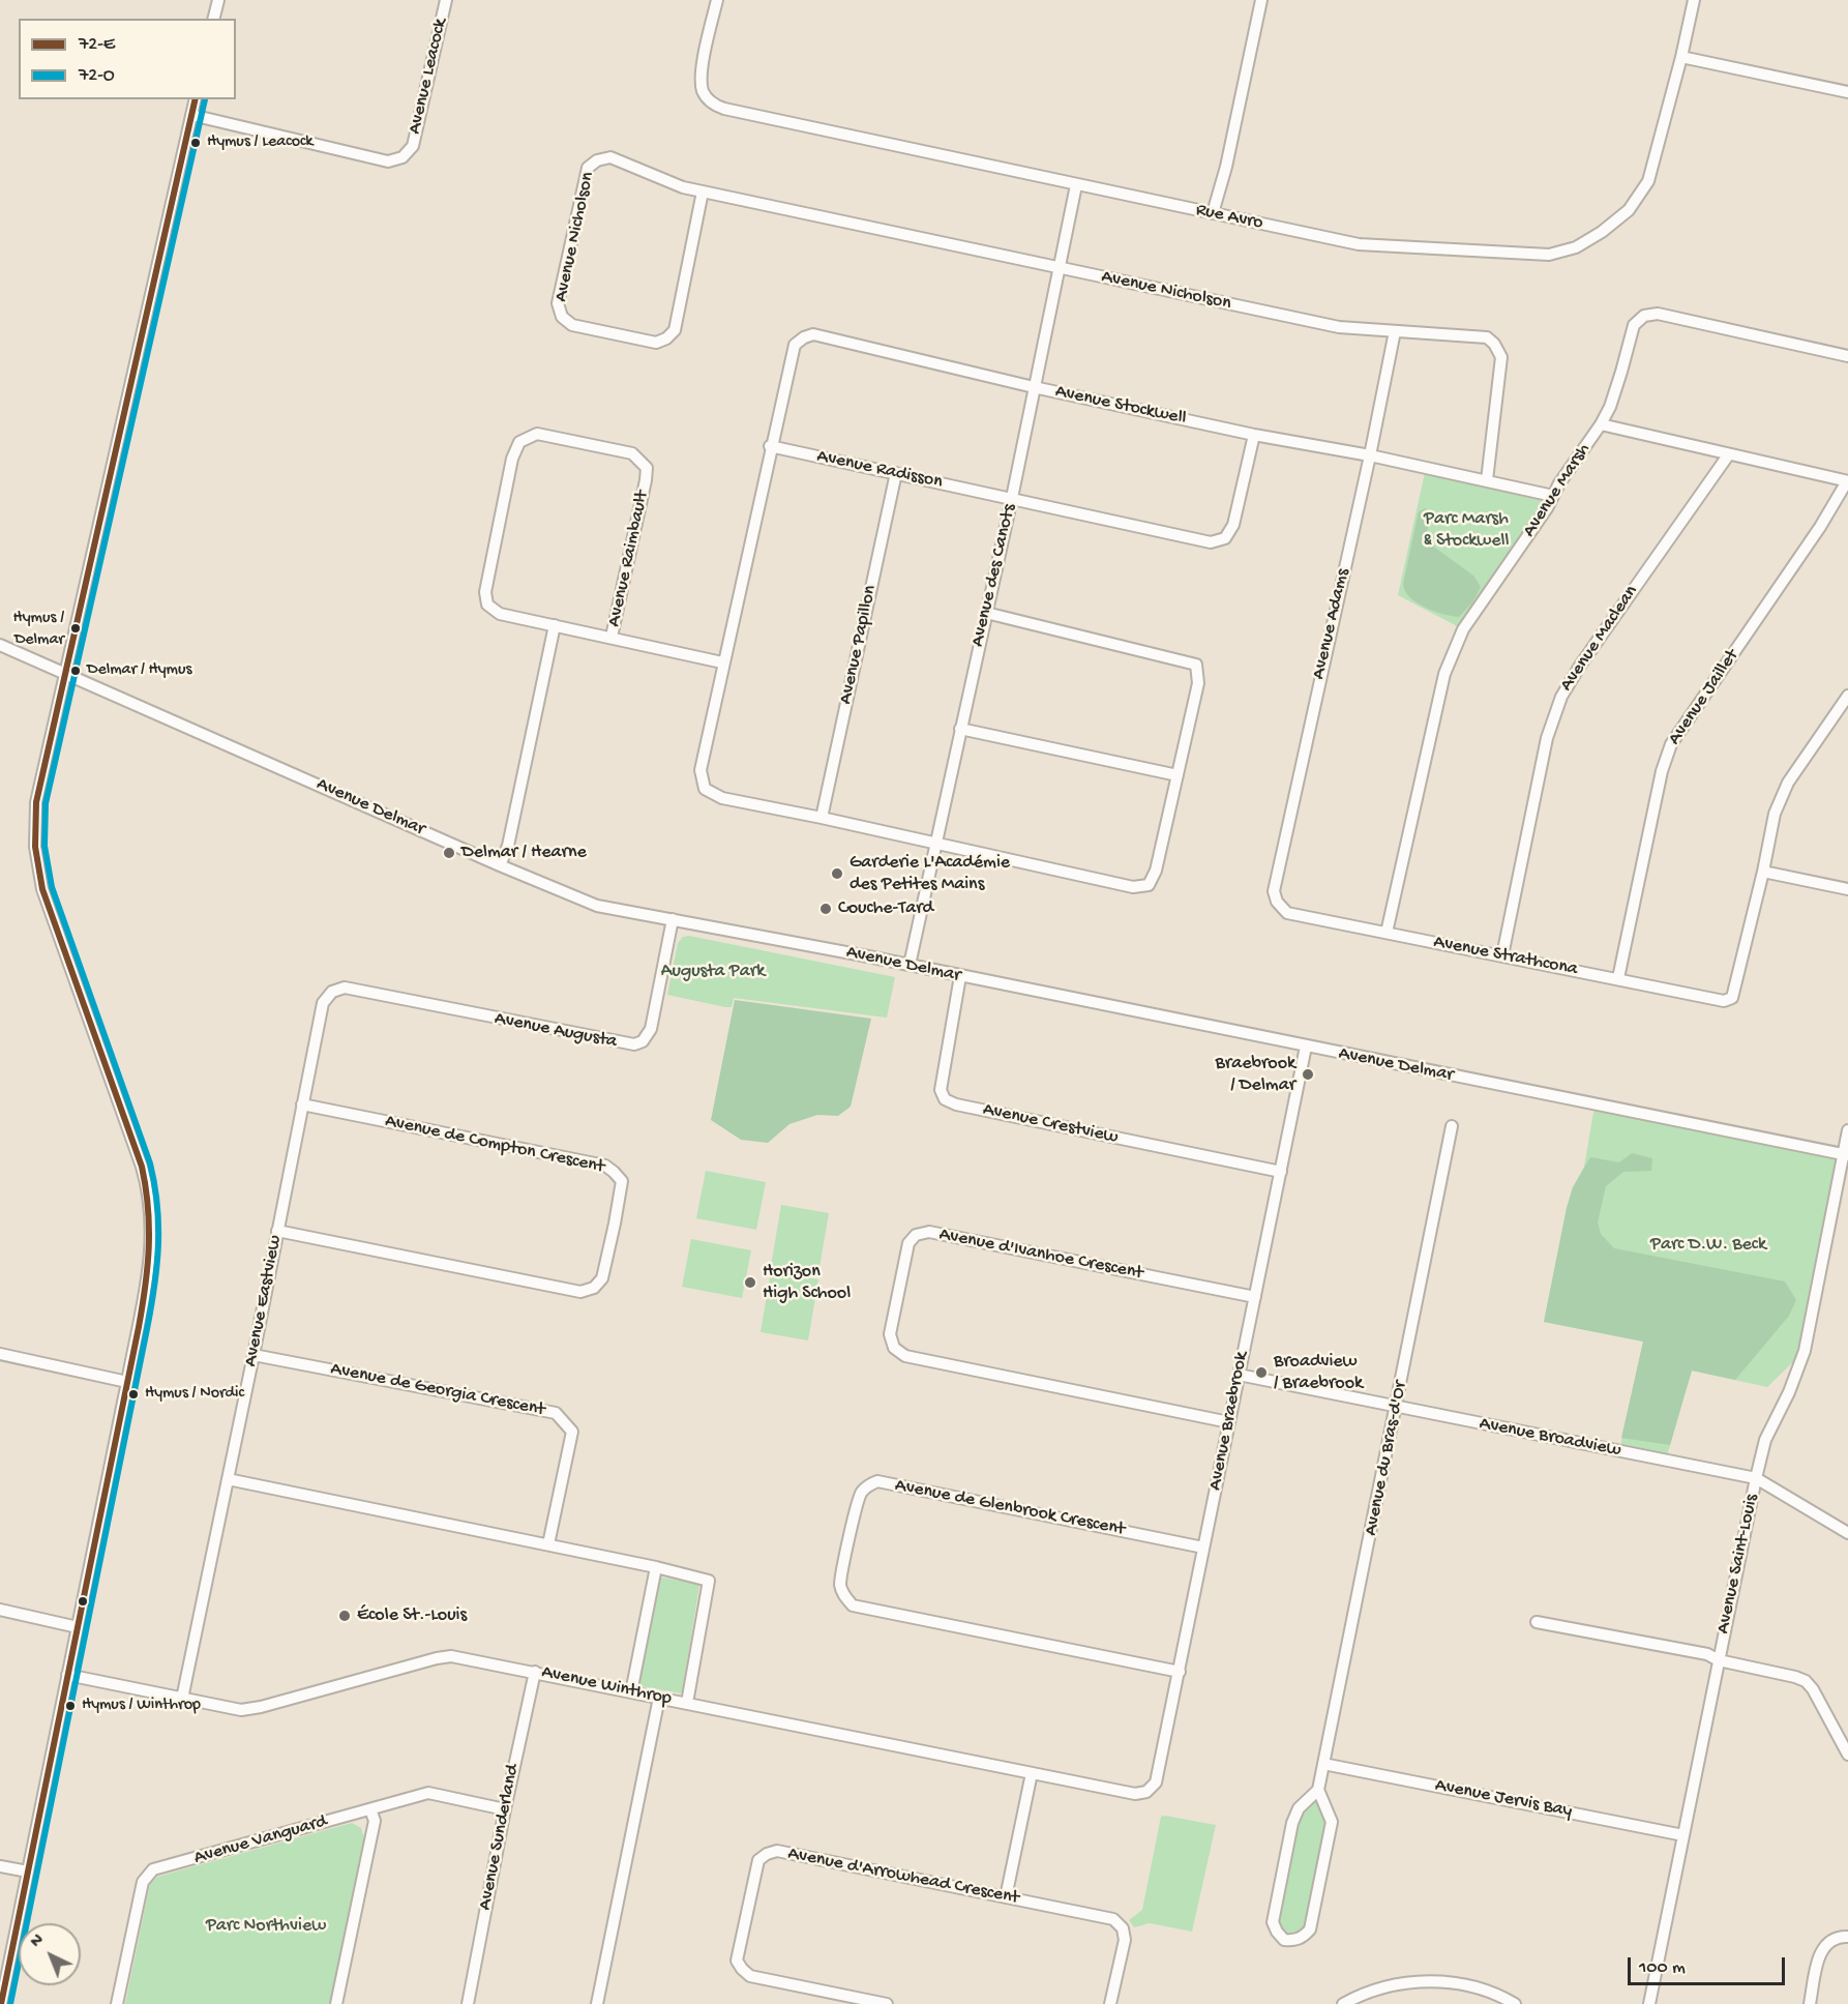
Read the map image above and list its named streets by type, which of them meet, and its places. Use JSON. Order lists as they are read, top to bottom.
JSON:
{
  "streets": {
    "street": [
      "Avenue Leacock",
      "Rue Avro",
      "Avenue Nicholson",
      "Avenue Stockwell",
      "Avenue Radisson",
      "Avenue Marsh",
      "Avenue Raimbault",
      "Avenue des Canots",
      "Avenue Adams",
      "Avenue Maclean",
      "Avenue Papillon",
      "Avenue Jaillet",
      "Avenue Delmar",
      "Avenue Strathcona",
      "Avenue Augusta",
      "Avenue Crestview",
      "Avenue de Compton Crescent",
      "Avenue d'Ivanhoe Crescent",
      "Avenue Eastview",
      "Avenue de Georgia Crescent",
      "Avenue Braebrook",
      "Avenue Broadview",
      "Avenue du Bras-d'Or",
      "Avenue de Glenbrook Crescent",
      "Avenue Saint-Louis",
      "Avenue Winthrop",
      "Avenue Jervis Bay",
      "Avenue Sunderland",
      "Avenue Vanguard",
      "Avenue d'Arrowhead Crescent"
    ]
  },
  "crossings": [
    ["Rue Avro", "Avenue des Canots"],
    ["Avenue Nicholson", "Avenue Stockwell"],
    ["Avenue Nicholson", "Avenue des Canots"],
    ["Avenue Nicholson", "Avenue Adams"],
    ["Avenue Stockwell", "Avenue Radisson"],
    ["Avenue Stockwell", "Avenue Marsh"],
    ["Avenue Stockwell", "Avenue des Canots"],
    ["Avenue Stockwell", "Avenue Adams"],
    ["Avenue Radisson", "Avenue des Canots"],
    ["Avenue Radisson", "Avenue Papillon"],
    ["Avenue Marsh", "Avenue Strathcona"],
    ["Avenue des Canots", "Avenue Delmar"],
    ["Avenue Adams", "Avenue Strathcona"],
    ["Avenue Maclean", "Avenue Strathcona"],
    ["Avenue Jaillet", "Avenue Strathcona"],
    ["Avenue Delmar", "Avenue Augusta"],
    ["Avenue Delmar", "Avenue Crestview"],
    ["Avenue Delmar", "Avenue Braebrook"],
    ["Avenue Delmar", "Avenue Saint-Louis"],
    ["Avenue Augusta", "Avenue Eastview"],
    ["Avenue Crestview", "Avenue Braebrook"],
    ["Avenue de Compton Crescent", "Avenue Eastview"],
    ["Avenue d'Ivanhoe Crescent", "Avenue Braebrook"],
    ["Avenue Eastview", "Avenue de Georgia Crescent"],
    ["Avenue Eastview", "Avenue Winthrop"],
    ["Avenue Braebrook", "Avenue Broadview"],
    ["Avenue Braebrook", "Avenue de Glenbrook Crescent"],
    ["Avenue Braebrook", "Avenue Winthrop"],
    ["Avenue Broadview", "Avenue du Bras-d'Or"],
    ["Avenue Broadview", "Avenue Saint-Louis"],
    ["Avenue du Bras-d'Or", "Avenue Jervis Bay"],
    ["Avenue Saint-Louis", "Avenue Jervis Bay"],
    ["Avenue Winthrop", "Avenue Sunderland"],
    ["Avenue Sunderland", "Avenue Vanguard"]
  ],
  "parks": [
    "Parc Marsh & Stockwell",
    "Augusta Park",
    "Parc D.W. Beck",
    "Parc Northview"
  ],
  "places": [
    "Hymus / Leacock",
    "Hymus / Delmar",
    "Delmar / Hymus",
    "Delmar / Hearne",
    "Garderie L'Académie des Petites Mains",
    "Couche-Tard",
    "Braebrook / Delmar",
    "Horizon High School",
    "Broadview / Braebrook",
    "Hymus / Nordic",
    "École St.-Louis",
    "Hymus / Winthrop"
  ],
  "lines": ["transit line 72-E", "transit line 72-O"],
  "legend": ["72-E", "72-O"],
  "scale_bar": "100 m",
  "north": "top left"
}
